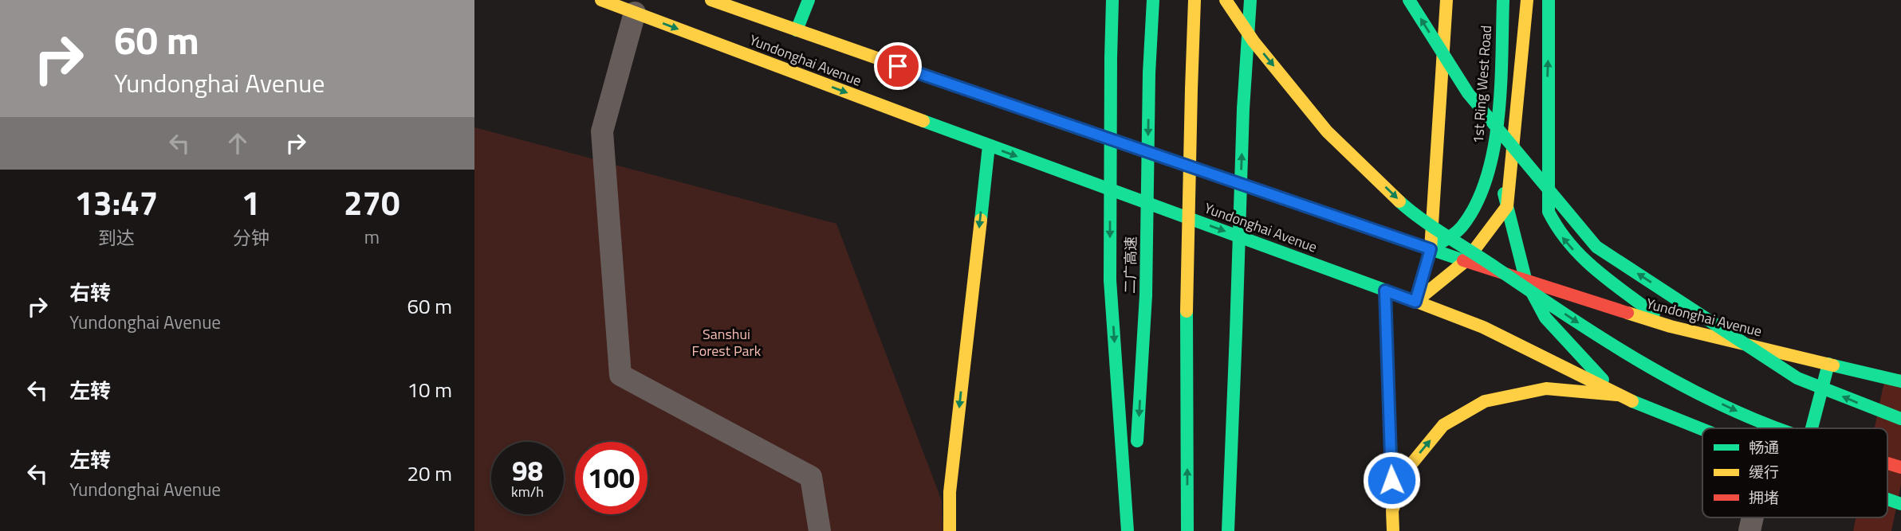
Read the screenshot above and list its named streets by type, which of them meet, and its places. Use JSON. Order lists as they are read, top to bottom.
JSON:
{
  "streets": {
    "main road": ["Yundonghai Avenue", "1st Ring West Road", "二广高速"]
  },
  "crossings": [
    ["Yundonghai Avenue", "1st Ring West Road"]
  ],
  "parks": ["Sanshui Forest Park"],
  "legend": ["畅通", "缓行", "拥堵"],
  "page": {
    "turn": ["60 m", "Yundonghai Avenue"],
    "eta": [
      "13:47",
      "到达",
      "1",
      "分钟",
      "270",
      "m"
    ],
    "list": [
      {
        "name": "右转",
        "note": "Yundonghai Avenue",
        "value": "60 m"
      },
      {
        "name": "左转",
        "value": "10 m"
      },
      {
        "name": "左转",
        "note": "Yundonghai Avenue",
        "value": "20 m"
      }
    ],
    "speed": "98 km/h",
    "limit": "100"
  }
}
